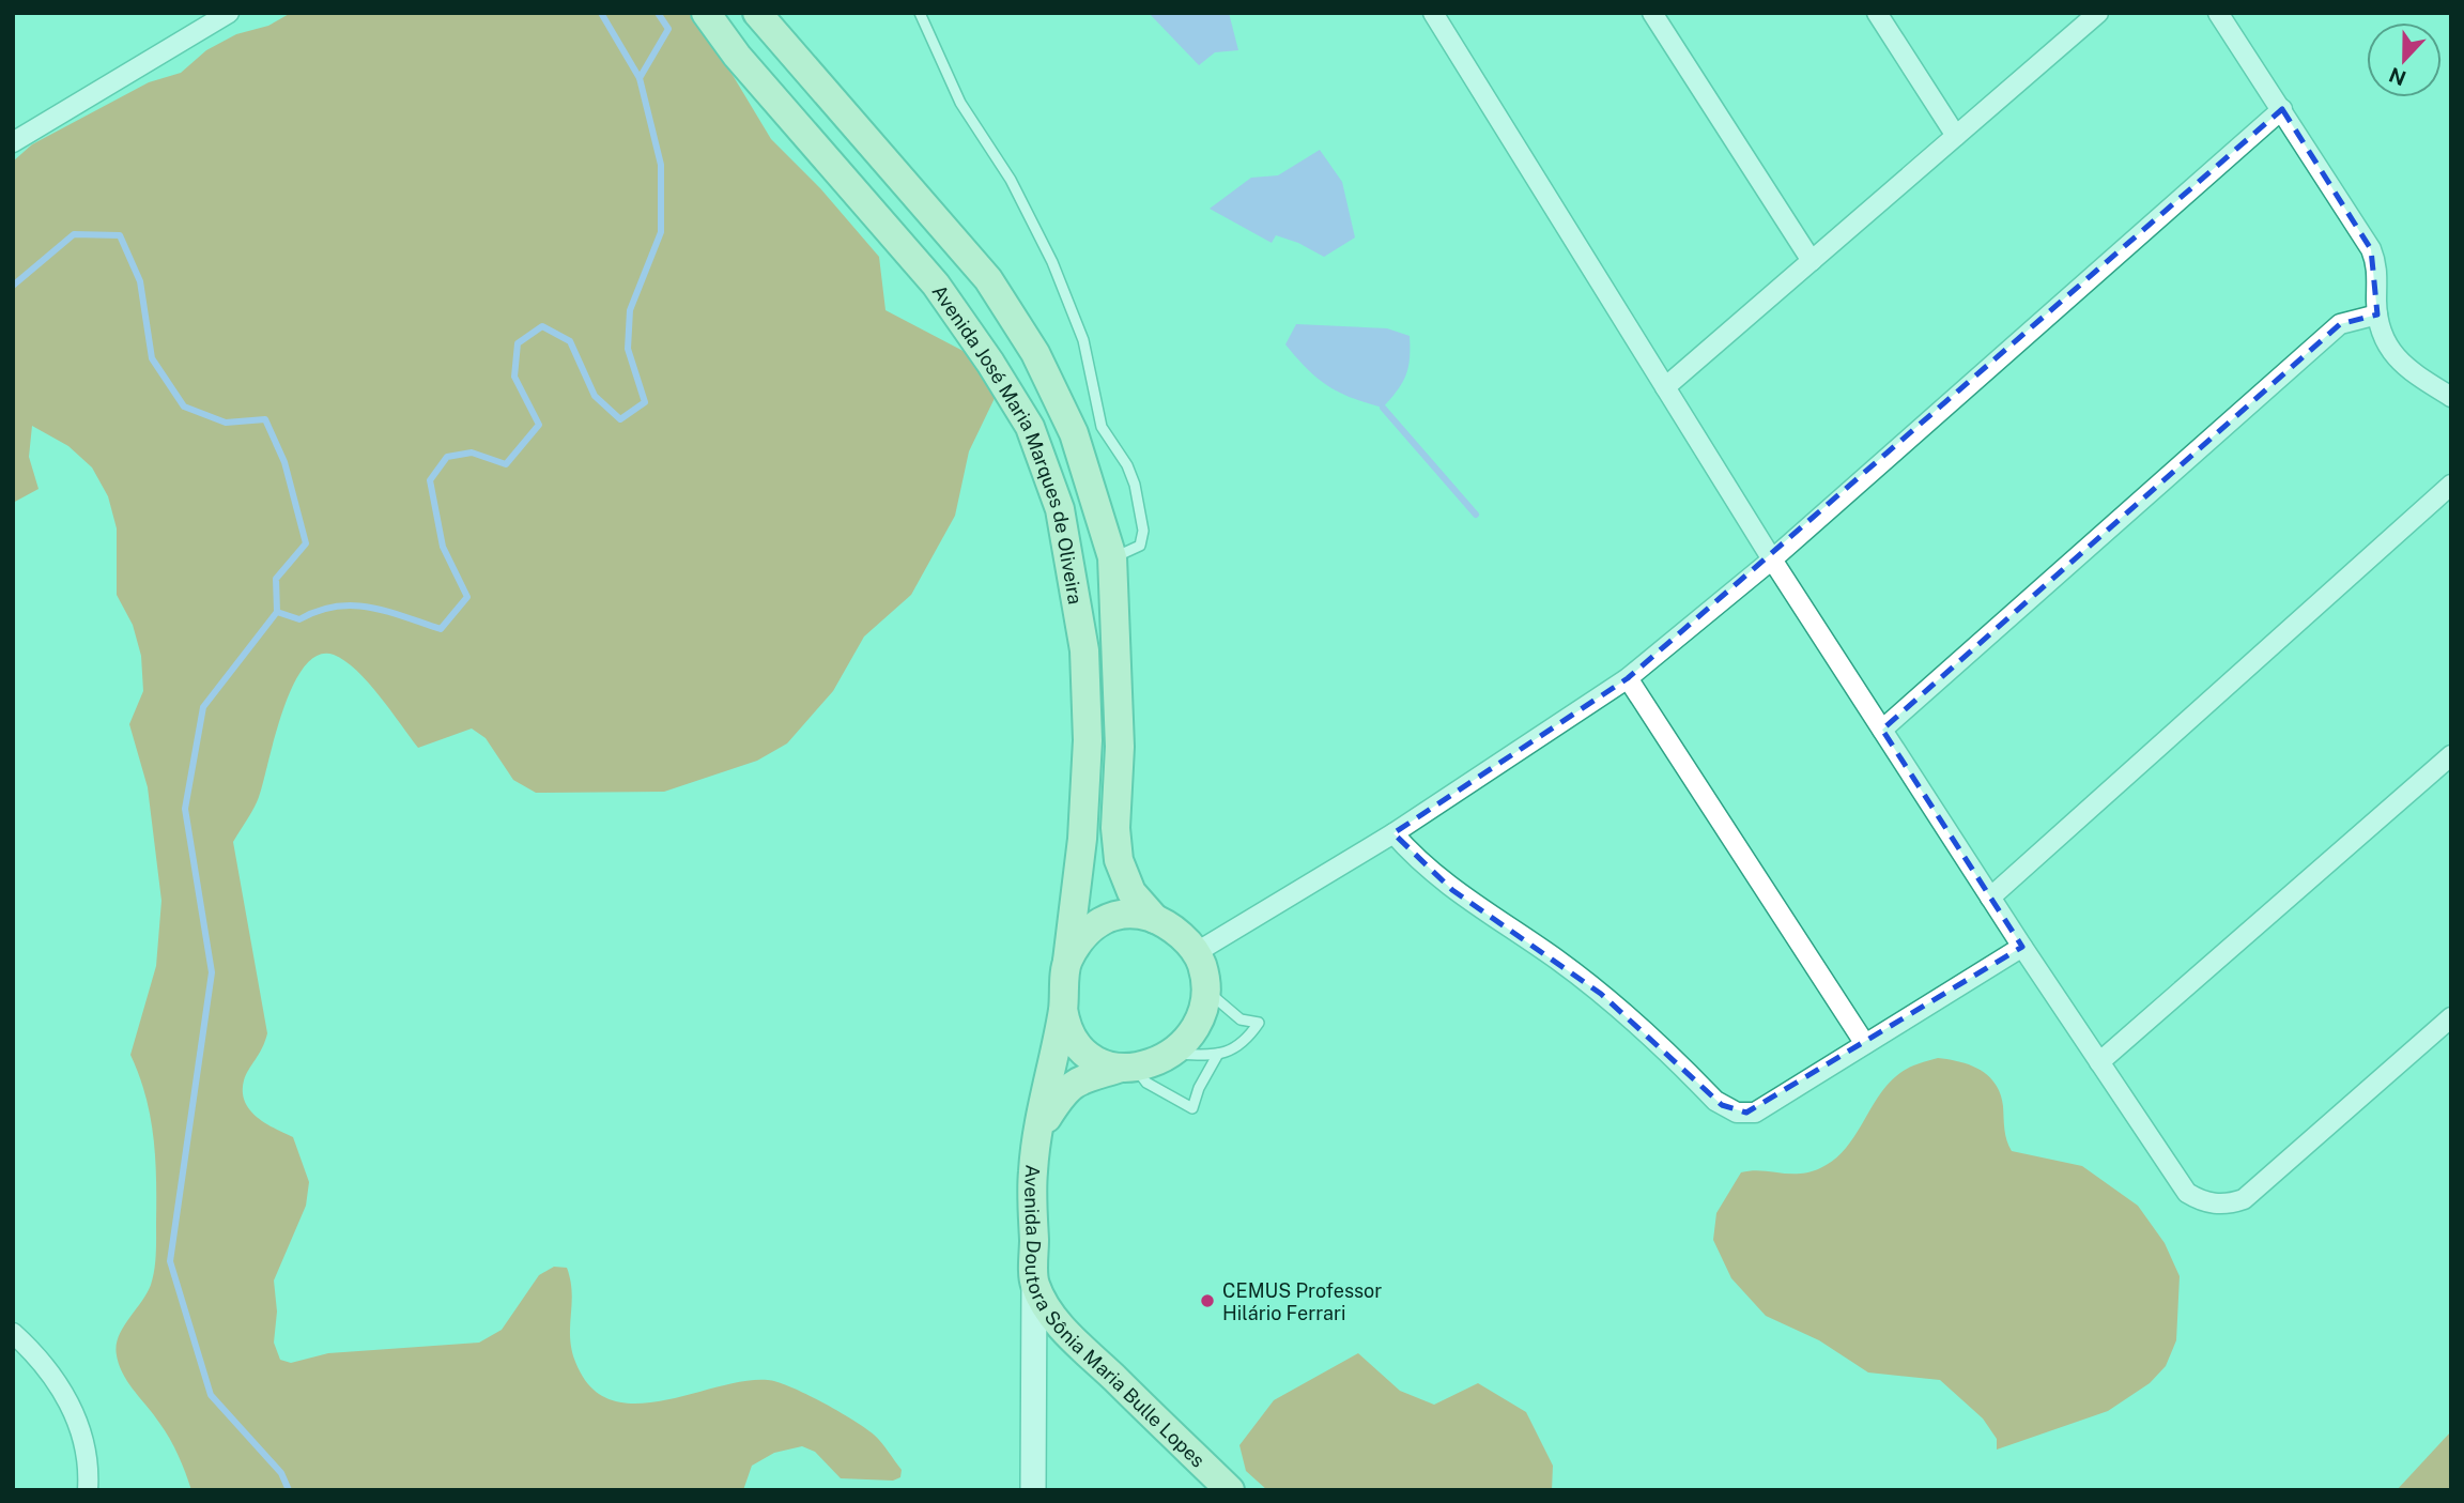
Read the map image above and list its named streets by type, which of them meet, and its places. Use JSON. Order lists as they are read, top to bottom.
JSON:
{
  "streets": {
    "main road": ["Avenida José Maria Marques de Oliveira", "Avenida Doutora Sônia Maria Bulle Lopes"]
  },
  "crossings": [
    ["Avenida José Maria Marques de Oliveira", "Avenida Doutora Sônia Maria Bulle Lopes"]
  ],
  "places": ["CEMUS Professor Hilário Ferrari"],
  "north": "bottom"
}
